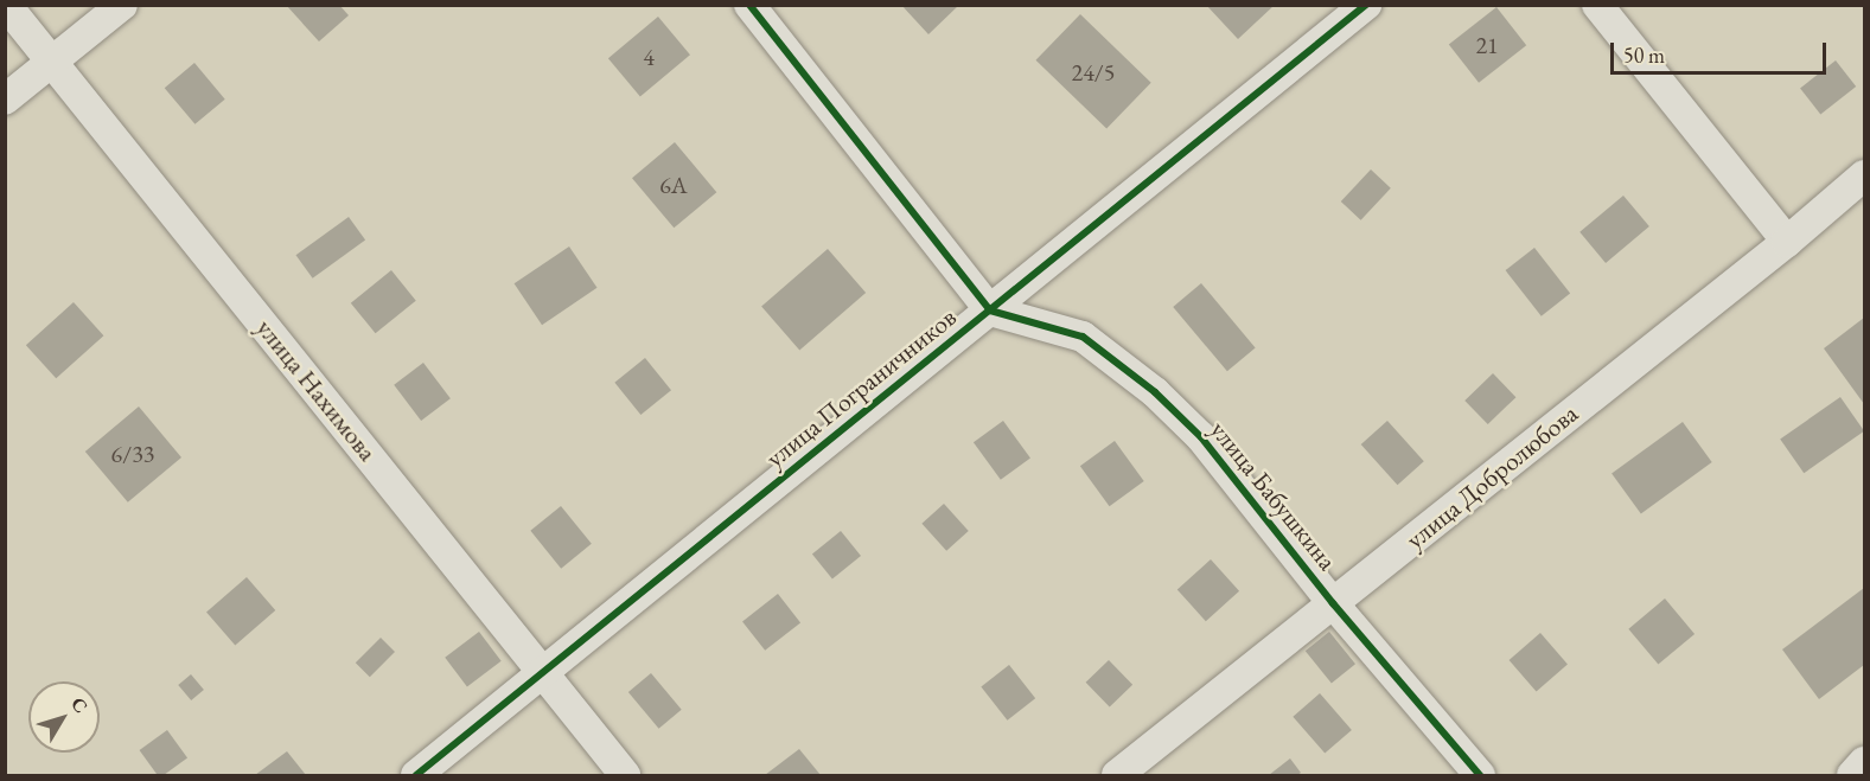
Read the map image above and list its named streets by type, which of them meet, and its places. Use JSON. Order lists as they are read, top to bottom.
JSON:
{
  "streets": {
    "street": [
      "улица Пограничников",
      "улица Нахимова",
      "улица Добролюбова",
      "улица Бабушкина"
    ]
  },
  "crossings": [
    ["улица Пограничников", "улица Нахимова"],
    ["улица Пограничников", "улица Бабушкина"],
    ["улица Добролюбова", "улица Бабушкина"]
  ],
  "house_numbers": [
    "21",
    "4",
    "24/5",
    "6А",
    "6/33"
  ],
  "scale_bar": "50 m",
  "north": "top right"
}
